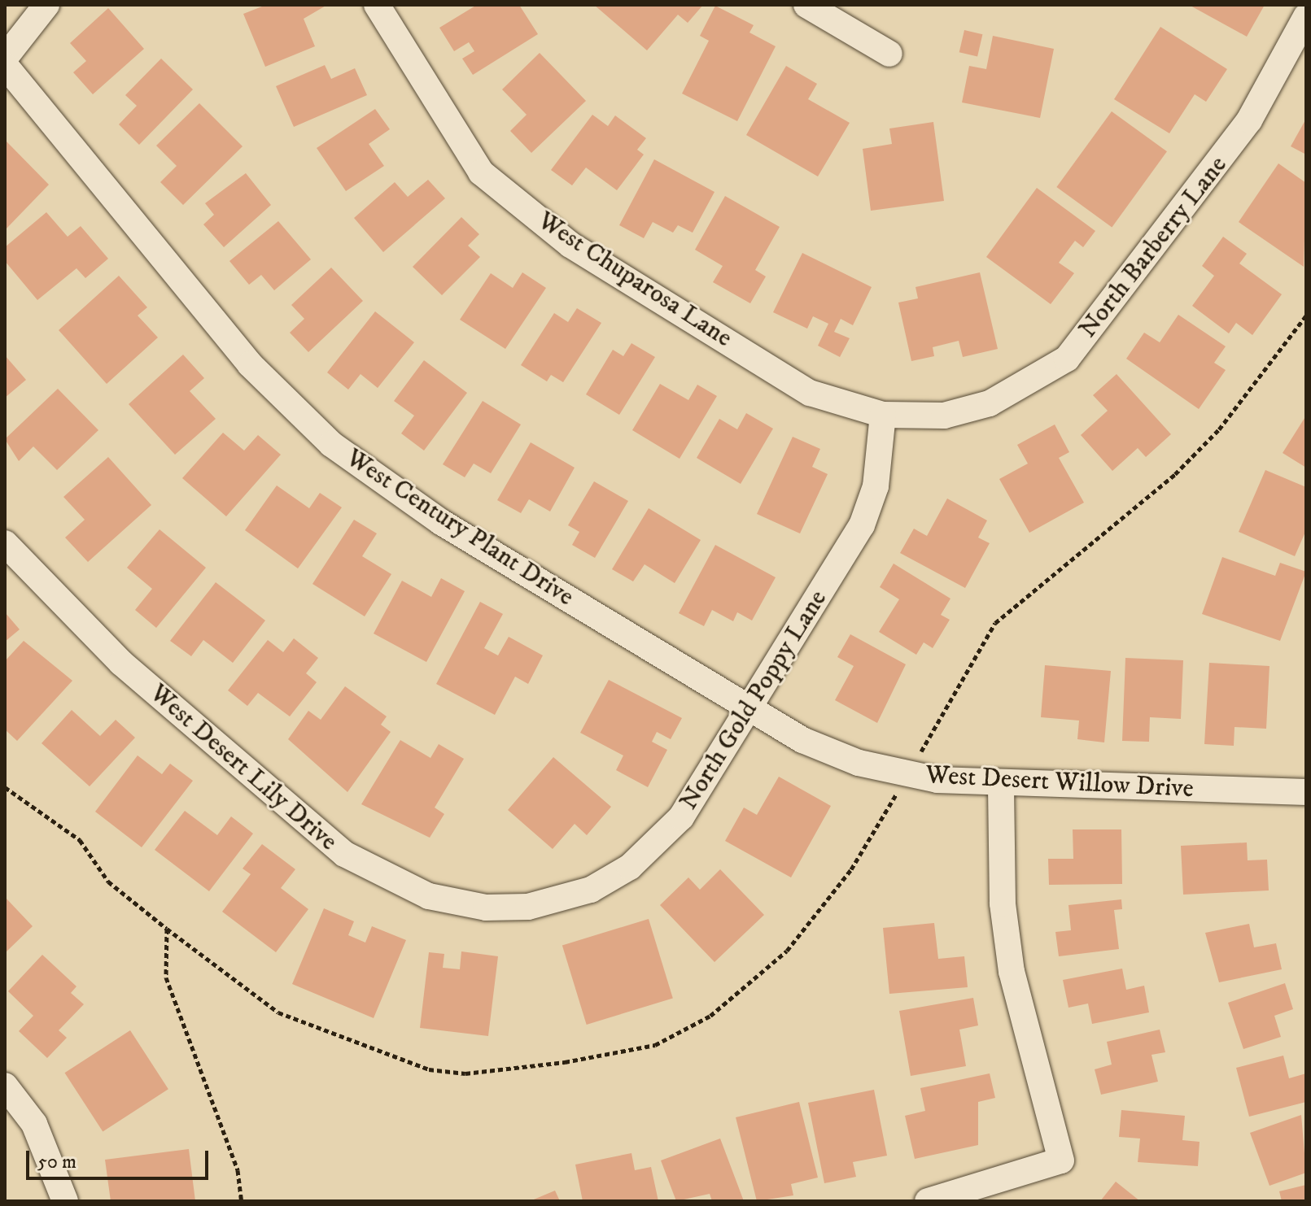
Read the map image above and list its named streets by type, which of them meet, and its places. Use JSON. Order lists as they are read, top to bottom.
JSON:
{
  "streets": {
    "street": [
      "North Barberry Lane",
      "West Chuparosa Lane",
      "West Century Plant Drive",
      "North Gold Poppy Lane",
      "West Desert Lily Drive",
      "West Desert Willow Drive"
    ]
  },
  "crossings": [
    ["North Barberry Lane", "West Chuparosa Lane"],
    ["West Chuparosa Lane", "North Gold Poppy Lane"],
    ["West Century Plant Drive", "North Gold Poppy Lane"],
    ["West Century Plant Drive", "West Desert Willow Drive"],
    ["North Gold Poppy Lane", "West Desert Lily Drive"],
    ["North Gold Poppy Lane", "West Desert Willow Drive"]
  ],
  "scale_bar": "50 m"
}
